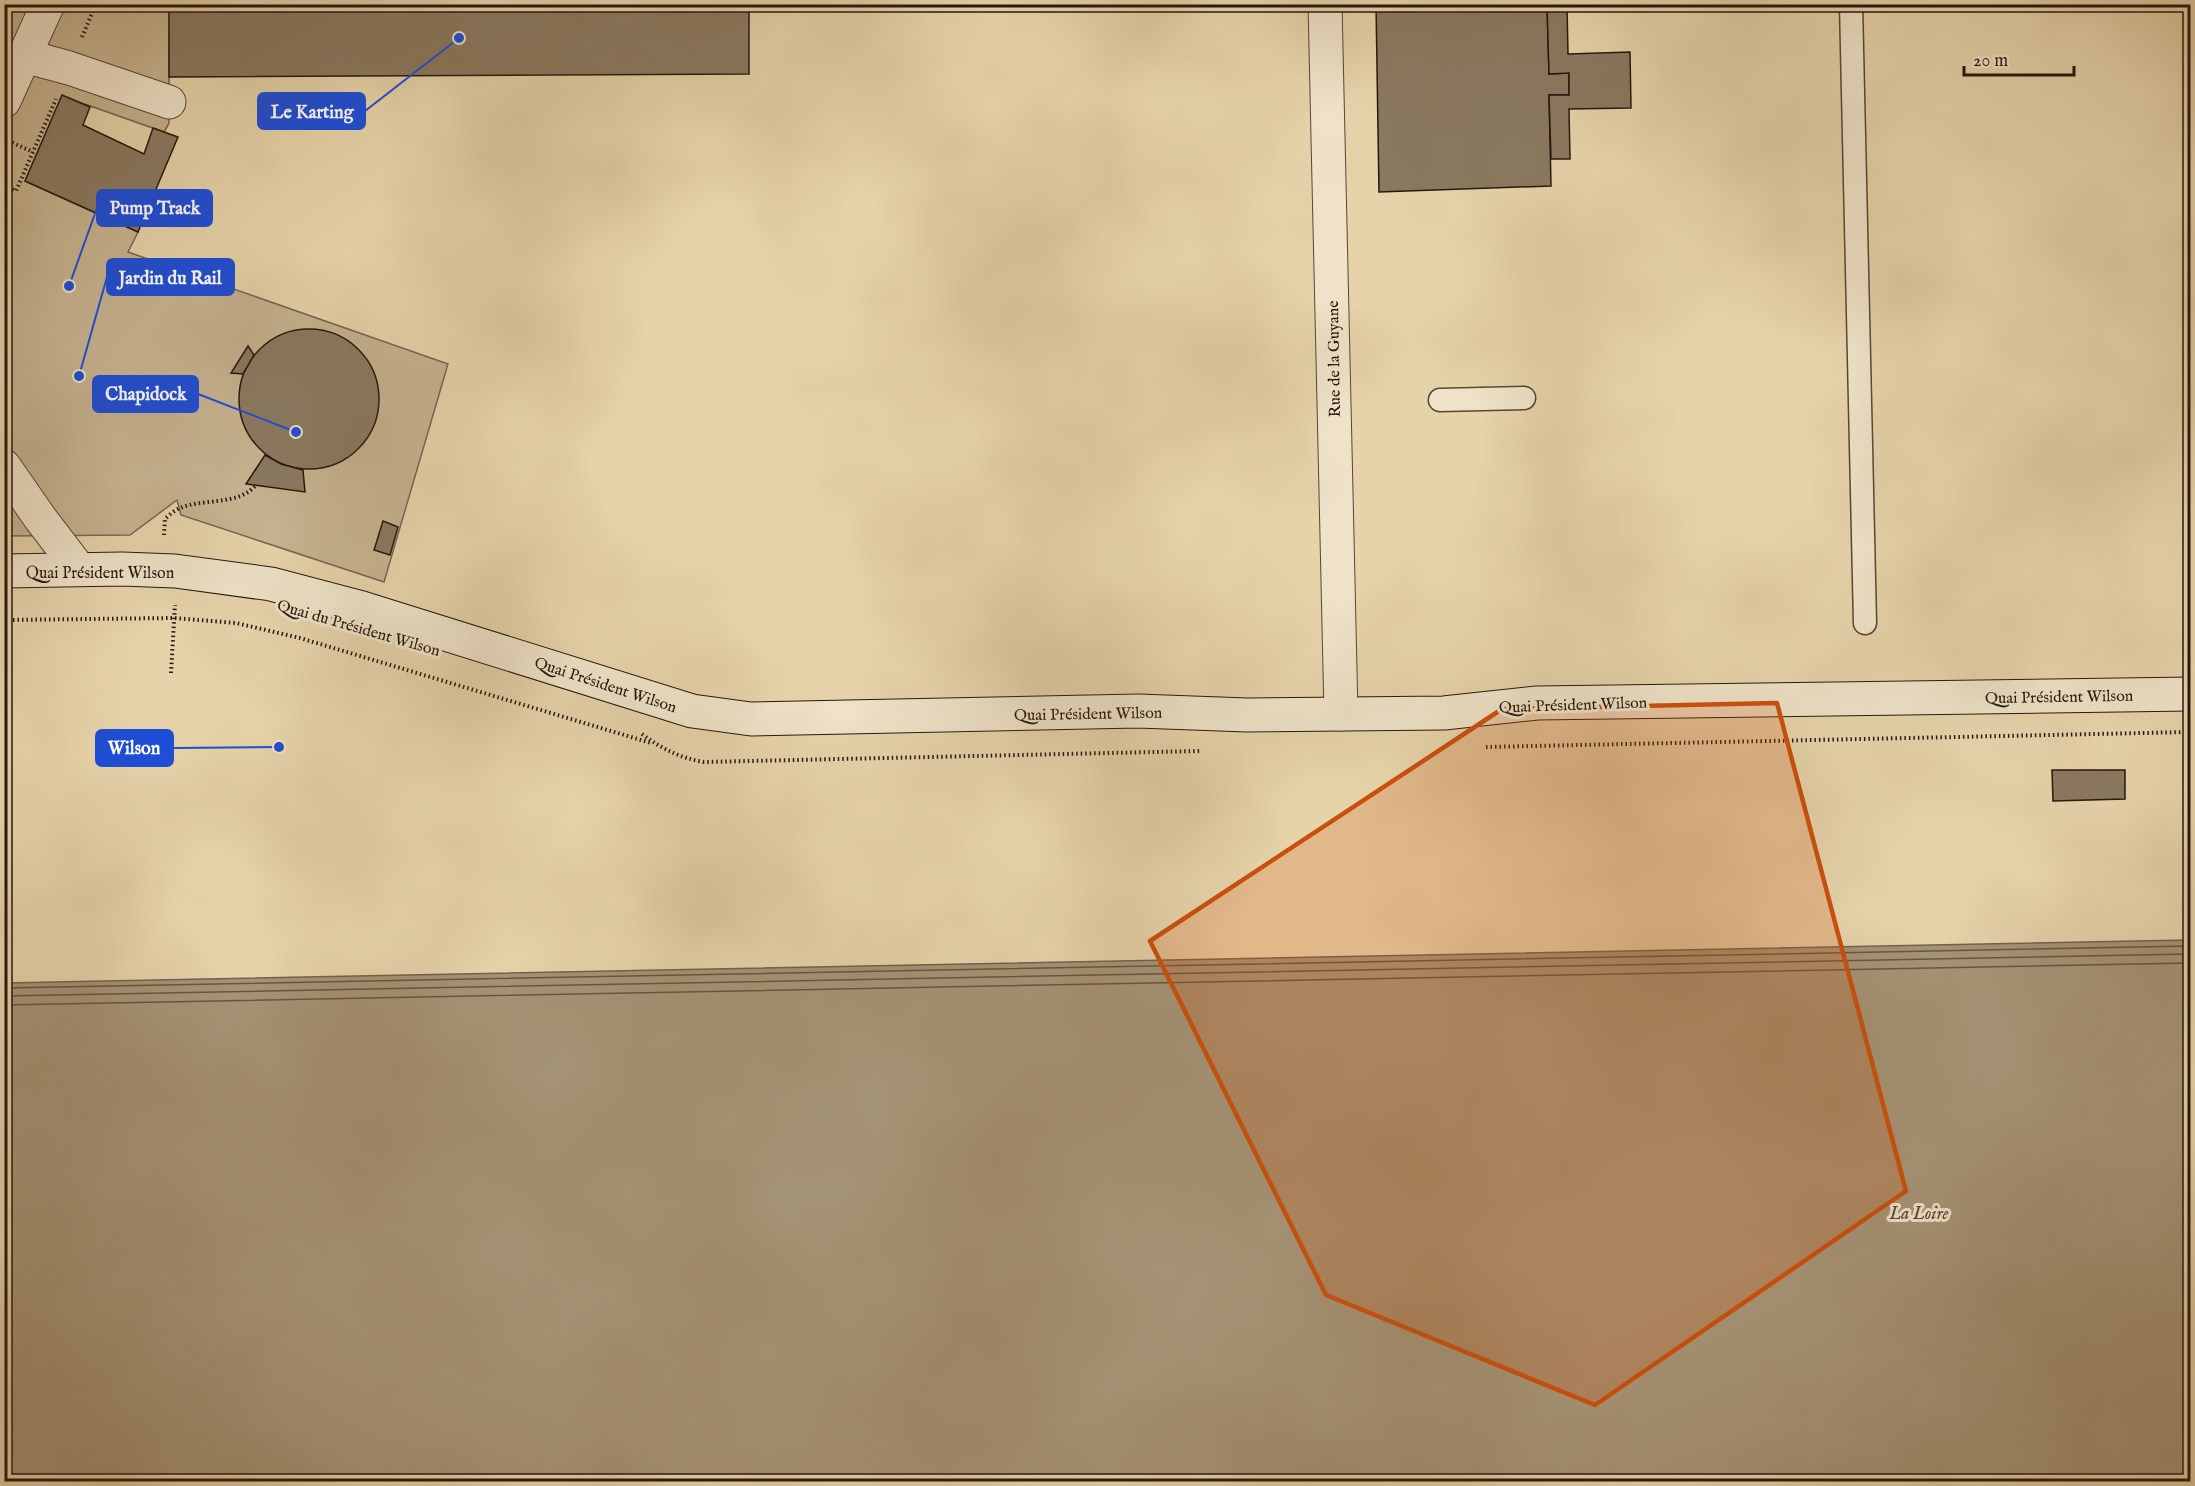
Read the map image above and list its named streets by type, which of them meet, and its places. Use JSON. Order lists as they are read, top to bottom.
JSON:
{
  "streets": {
    "main road": ["Rue de la Guyane", "Quai Président Wilson"]
  },
  "crossings": [
    ["Rue de la Guyane", "Quai Président Wilson"]
  ],
  "water": ["La Loire"],
  "places": [
    "Le Karting",
    "Pump Track",
    "Jardin du Rail",
    "Chapidock",
    "Wilson"
  ],
  "scale_bar": "20 m"
}
